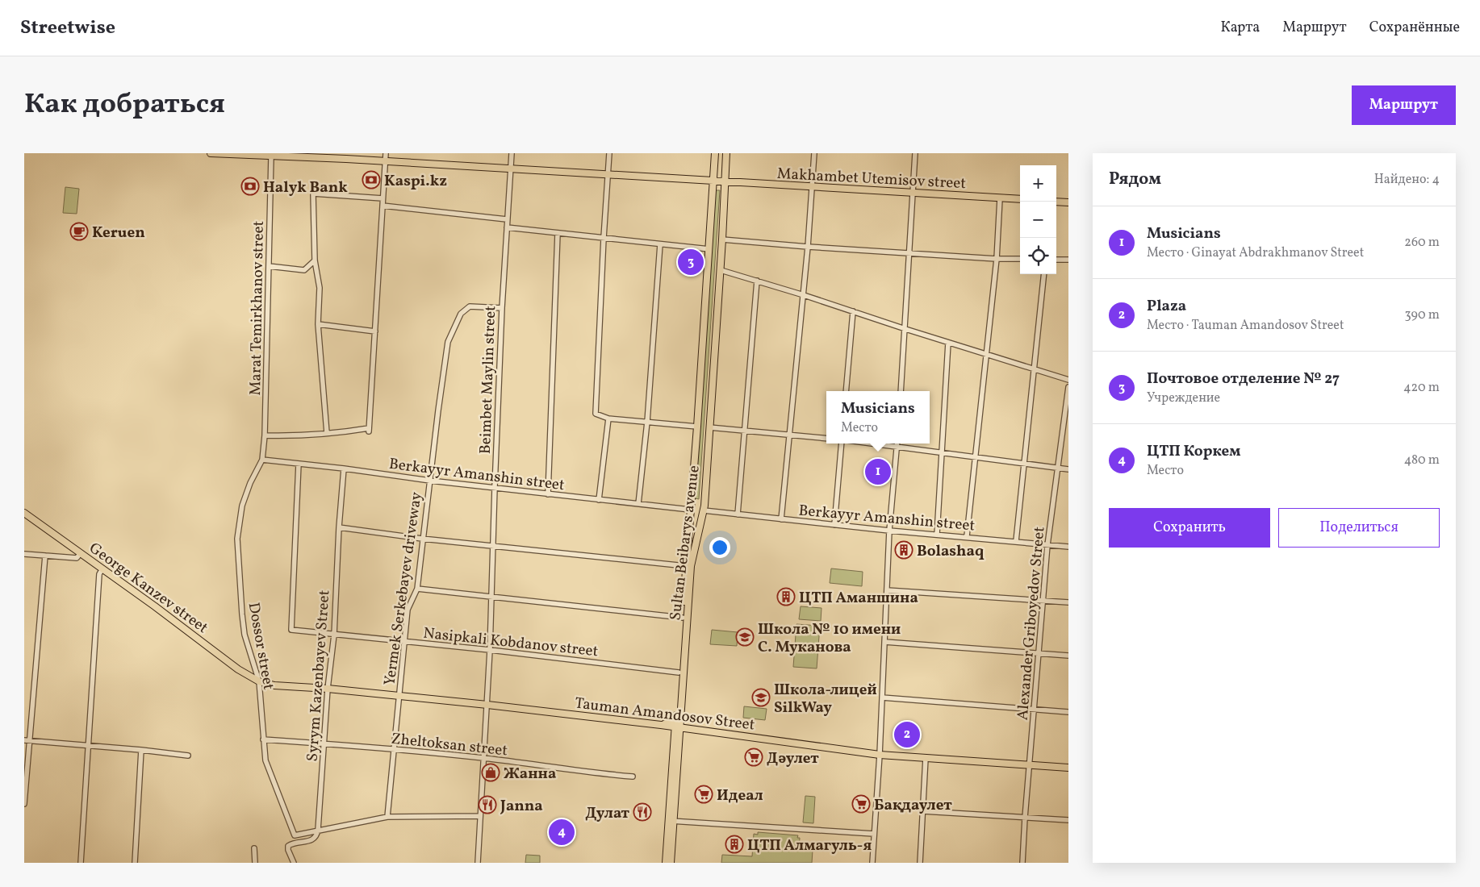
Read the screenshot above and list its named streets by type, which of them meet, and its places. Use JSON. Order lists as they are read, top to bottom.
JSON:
{
  "streets": {
    "main road": [
      "Makhambet Utemisov street",
      "Sultan Beibarys avenue",
      "George Kanzev street",
      "Tauman Amandosov Street"
    ],
    "street": [
      "Marat Temirkhanov street",
      "Beimbet Maylin street",
      "Berkayyr Amanshin street",
      "Yermek Serkebayev driveway",
      "Alexander Griboyedov Street",
      "Nasipkali Kobdanov street",
      "Dossor street",
      "Syrym Kazenbayev Street",
      "Zheltoksan street"
    ]
  },
  "crossings": [
    ["Makhambet Utemisov street", "Marat Temirkhanov street"],
    ["Makhambet Utemisov street", "Beimbet Maylin street"],
    ["Makhambet Utemisov street", "Sultan Beibarys avenue"],
    ["Marat Temirkhanov street", "Berkayyr Amanshin street"],
    ["Marat Temirkhanov street", "Dossor street"],
    ["Beimbet Maylin street", "Berkayyr Amanshin street"],
    ["Beimbet Maylin street", "Yermek Serkebayev driveway"],
    ["Beimbet Maylin street", "Nasipkali Kobdanov street"],
    ["Beimbet Maylin street", "Tauman Amandosov Street"],
    ["Beimbet Maylin street", "Zheltoksan street"],
    ["Berkayyr Amanshin street", "Sultan Beibarys avenue"],
    ["Berkayyr Amanshin street", "Yermek Serkebayev driveway"],
    ["Berkayyr Amanshin street", "Alexander Griboyedov Street"],
    ["Berkayyr Amanshin street", "Nasipkali Kobdanov street"],
    ["Berkayyr Amanshin street", "Dossor street"],
    ["Berkayyr Amanshin street", "Syrym Kazenbayev Street"],
    ["Sultan Beibarys avenue", "Nasipkali Kobdanov street"],
    ["Sultan Beibarys avenue", "Tauman Amandosov Street"],
    ["George Kanzev street", "Dossor street"],
    ["George Kanzev street", "Tauman Amandosov Street"],
    ["Yermek Serkebayev driveway", "Nasipkali Kobdanov street"],
    ["Yermek Serkebayev driveway", "Tauman Amandosov Street"],
    ["Yermek Serkebayev driveway", "Zheltoksan street"],
    ["Alexander Griboyedov Street", "Tauman Amandosov Street"],
    ["Nasipkali Kobdanov street", "Syrym Kazenbayev Street"],
    ["Dossor street", "Syrym Kazenbayev Street"],
    ["Dossor street", "Tauman Amandosov Street"],
    ["Dossor street", "Zheltoksan street"],
    ["Syrym Kazenbayev Street", "Tauman Amandosov Street"],
    ["Syrym Kazenbayev Street", "Zheltoksan street"]
  ],
  "places": {
    "bank": ["Kaspi.kz", "Halyk Bank"],
    "cafe": ["Keruen"],
    "building": ["Bolashaq", "ЦТП Аманшина", "ЦТП Алмагуль-я"],
    "school or university": ["Школа № 10 имени С. Муканова", "Школа-лицей SilkWay"],
    "supermarket": ["Дәулет", "Идеал", "Бақдаулет"],
    "shop": ["Жанна"],
    "restaurant": ["Janna", "Дулат"]
  },
  "page": {
    "header": "Streetwise",
    "nav": ["Карта", "Маршрут", "Сохранённые"],
    "title": "Как добраться",
    "buttons": [
      "Маршрут",
      ["Сохранить", "Поделиться"]
    ],
    "heading": ["Рядом", "Найдено: 4"],
    "map_buttons": ["+", "−"],
    "list": [
      {
        "mark": "1",
        "name": "Musicians",
        "note": "Место · Ginayat Abdrakhmanov Street",
        "value": "260 m"
      },
      {
        "mark": "2",
        "name": "Plaza",
        "note": "Место · Tauman Amandosov Street",
        "value": "390 m"
      },
      {
        "mark": "3",
        "name": "Почтовое отделение № 27",
        "note": "Учреждение",
        "value": "420 m"
      },
      {
        "mark": "4",
        "name": "ЦТП Коркем",
        "note": "Место",
        "value": "480 m"
      }
    ],
    "pins": [
      "3",
      "1",
      "2",
      "4"
    ],
    "popup": ["Musicians", "Место"]
  }
}
